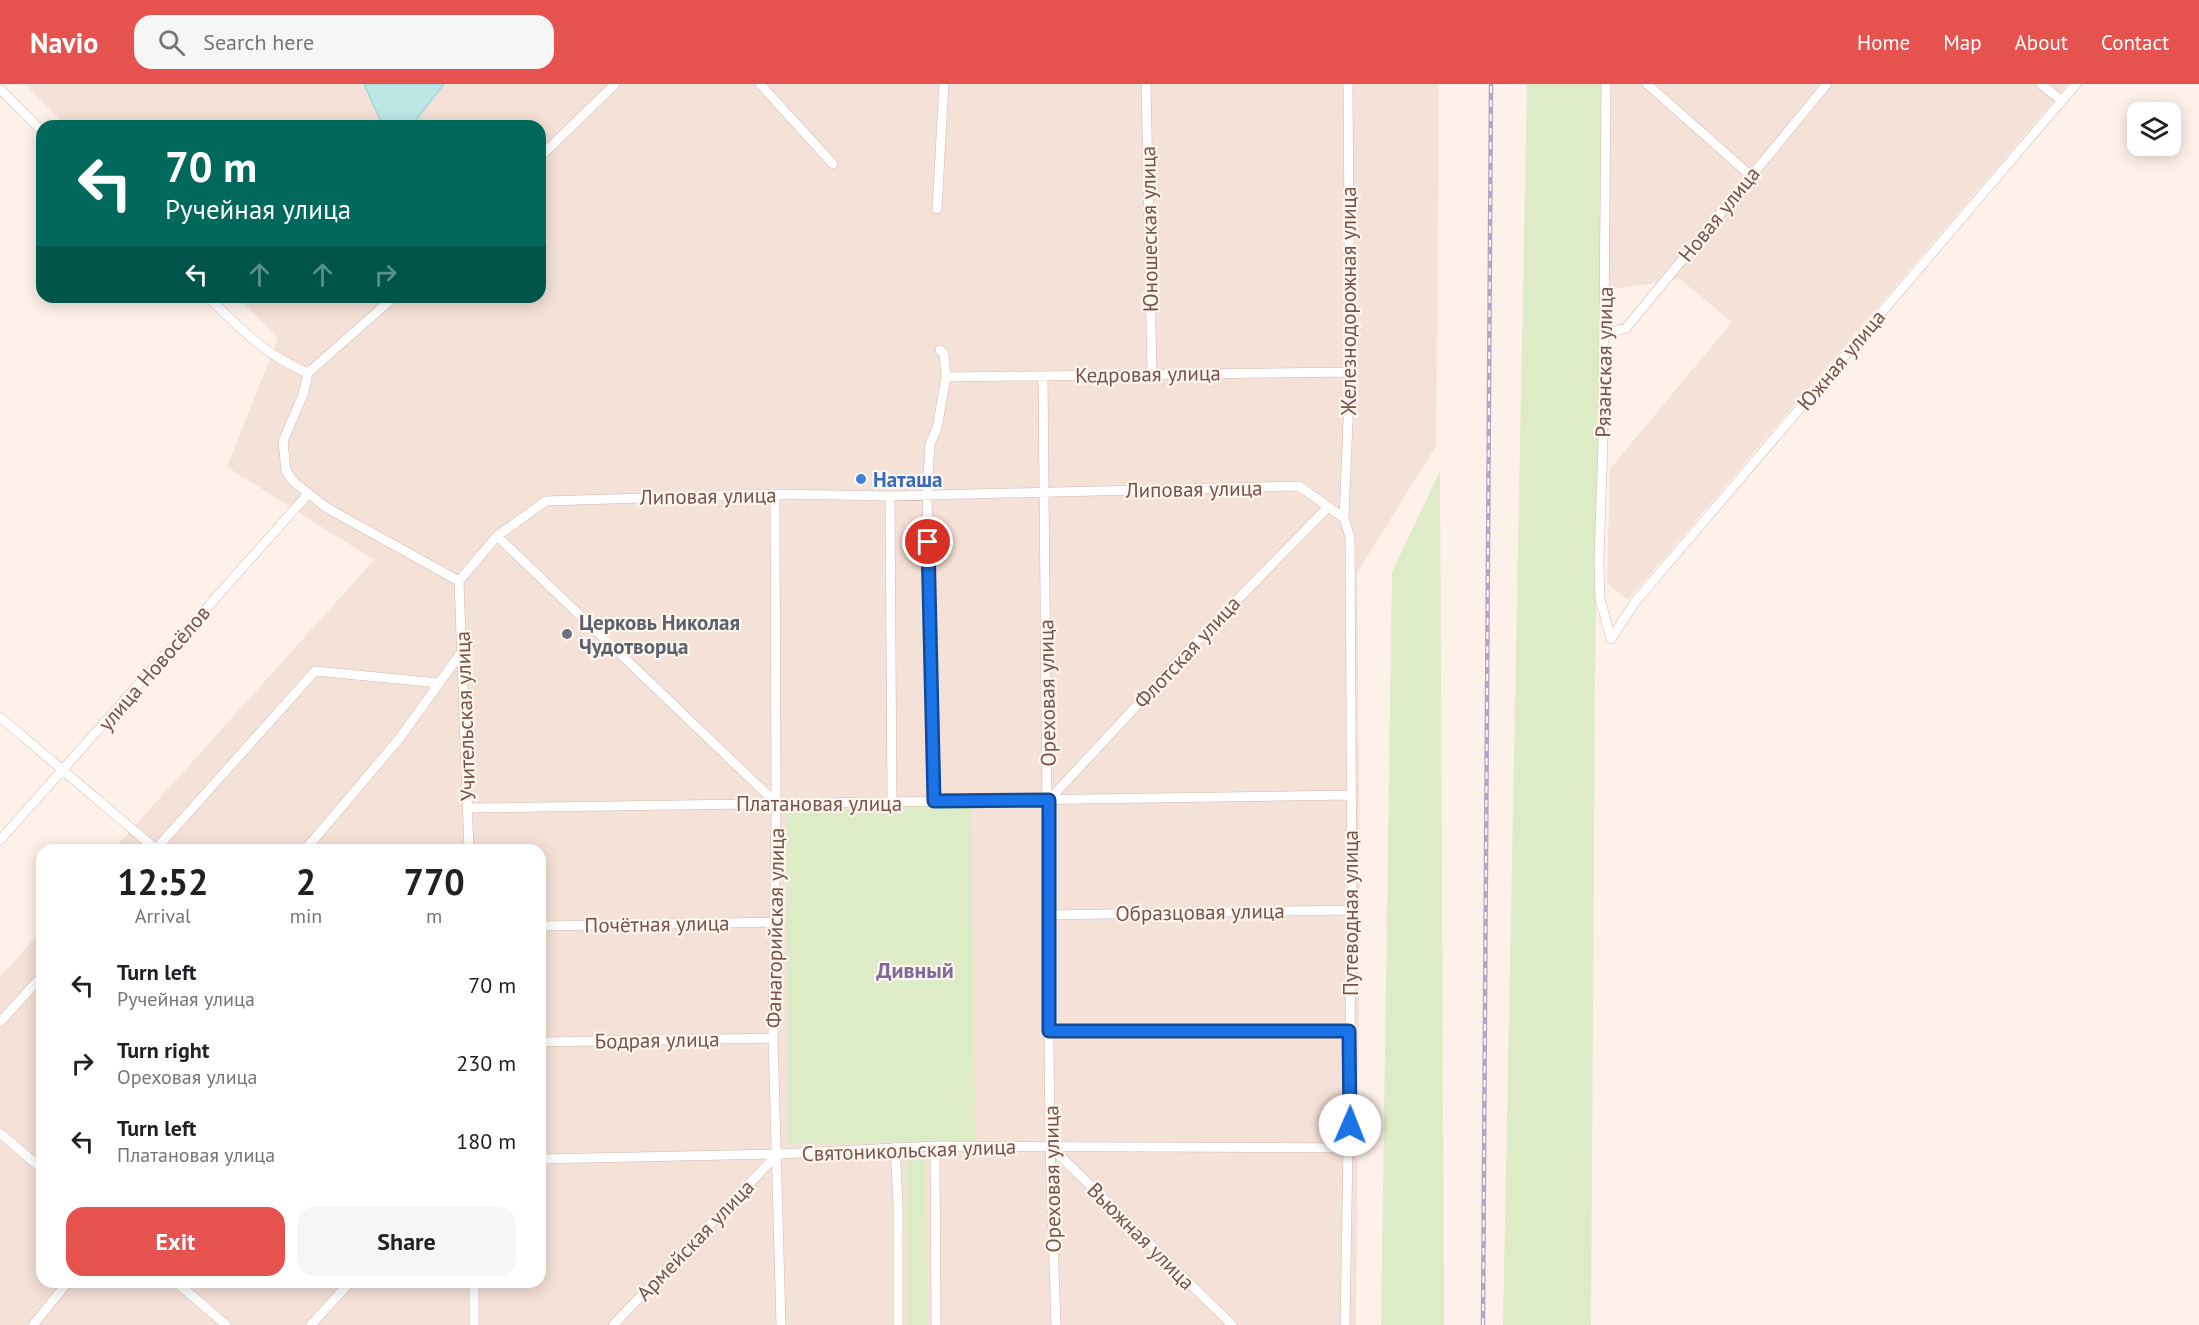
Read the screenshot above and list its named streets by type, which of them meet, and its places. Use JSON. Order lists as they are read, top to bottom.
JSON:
{
  "streets": {
    "street": [
      "Новая улица",
      "Юношеская улица",
      "Железнодорожная улица",
      "Южная улица",
      "Рязанская улица",
      "Кедровая улица",
      "Липовая улица",
      "Флотская улица",
      "улица Новосёлов",
      "Ореховая улица",
      "Учительская улица",
      "Платановая улица",
      "Образцовая улица",
      "Путеводная улица",
      "Почётная улица",
      "Фанагорийская улица",
      "Бодрая улица",
      "Святоникольская улица",
      "Вьюжная улица",
      "Армейская улица"
    ]
  },
  "crossings": [
    ["Новая улица", "Рязанская улица"],
    ["Юношеская улица", "Кедровая улица"],
    ["Железнодорожная улица", "Кедровая улица"],
    ["Железнодорожная улица", "Путеводная улица"],
    ["Южная улица", "Рязанская улица"],
    ["Кедровая улица", "Ореховая улица"],
    ["Липовая улица", "Флотская улица"],
    ["Липовая улица", "Ореховая улица"],
    ["Липовая улица", "Учительская улица"],
    ["Липовая улица", "Фанагорийская улица"],
    ["Флотская улица", "Ореховая улица"],
    ["Флотская улица", "Платановая улица"],
    ["Ореховая улица", "Платановая улица"],
    ["Ореховая улица", "Образцовая улица"],
    ["Ореховая улица", "Святоникольская улица"],
    ["Ореховая улица", "Вьюжная улица"],
    ["Учительская улица", "Платановая улица"],
    ["Платановая улица", "Путеводная улица"],
    ["Платановая улица", "Фанагорийская улица"],
    ["Образцовая улица", "Путеводная улица"],
    ["Путеводная улица", "Святоникольская улица"],
    ["Почётная улица", "Фанагорийская улица"],
    ["Фанагорийская улица", "Бодрая улица"],
    ["Фанагорийская улица", "Святоникольская улица"],
    ["Фанагорийская улица", "Армейская улица"],
    ["Святоникольская улица", "Вьюжная улица"],
    ["Святоникольская улица", "Армейская улица"]
  ],
  "districts": ["Дивный"],
  "places": ["Наташа", "Церковь Николая Чудотворца"],
  "page": {
    "header": "Navio",
    "search": "Search here",
    "nav": [
      "Home",
      "Map",
      "About",
      "Contact"
    ],
    "turn": ["70 m", "Ручейная улица"],
    "eta": [
      "12:52",
      "Arrival",
      "2",
      "min",
      "770",
      "m"
    ],
    "list": [
      {
        "name": "Turn left",
        "note": "Ручейная улица",
        "value": "70 m"
      },
      {
        "name": "Turn right",
        "note": "Ореховая улица",
        "value": "230 m"
      },
      {
        "name": "Turn left",
        "note": "Платановая улица",
        "value": "180 m"
      }
    ],
    "buttons": ["Exit", "Share"]
  }
}
